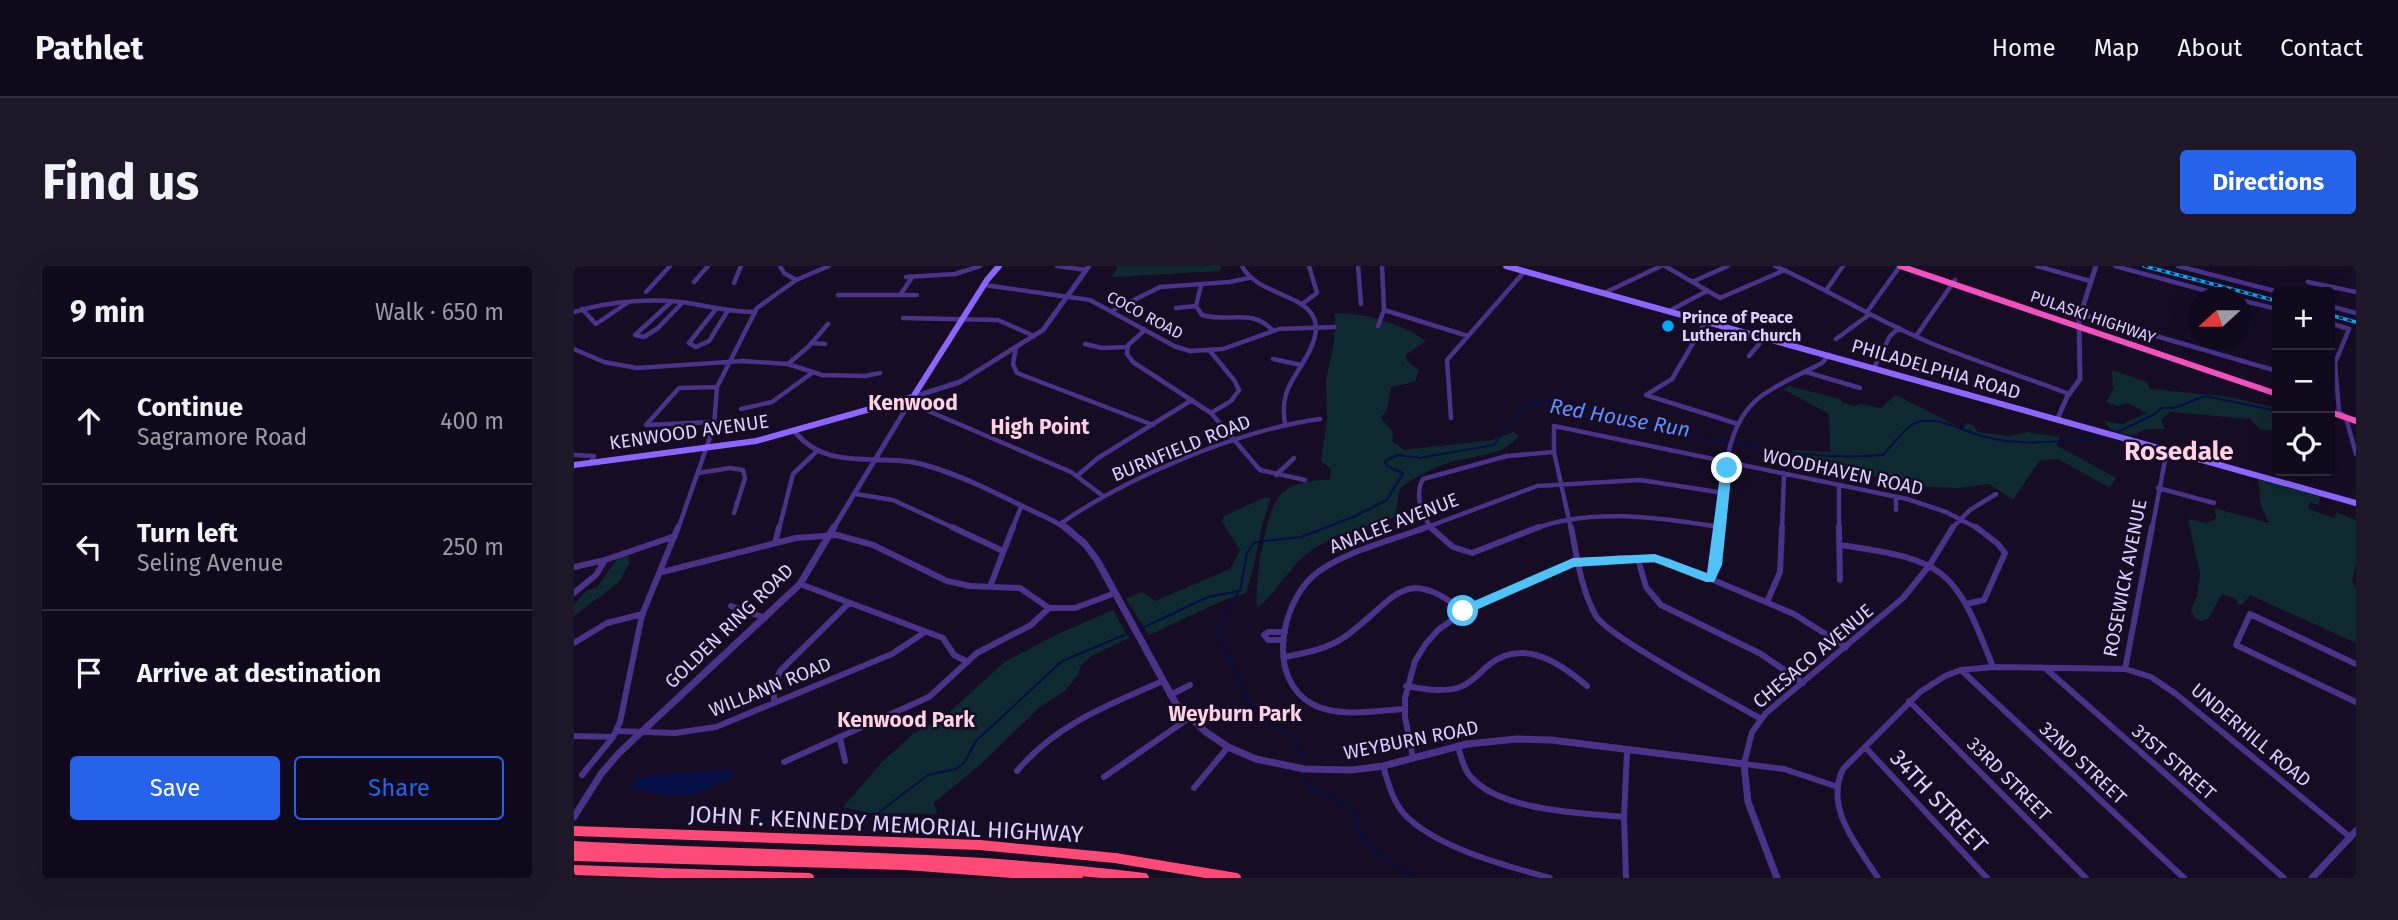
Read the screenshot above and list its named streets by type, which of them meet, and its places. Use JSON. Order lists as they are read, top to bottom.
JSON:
{
  "streets": {
    "highway": ["PULASKI HIGHWAY", "JOHN F. KENNEDY MEMORIAL HIGHWAY"],
    "main road": ["PHILADELPHIA ROAD", "KENWOOD AVENUE", "GOLDEN RING ROAD"],
    "street": [
      "COCO ROAD",
      "BURNFIELD ROAD",
      "WOODHAVEN ROAD",
      "ANALEE AVENUE",
      "ROSEWICK AVENUE",
      "CHESACO AVENUE",
      "WILLANN ROAD",
      "UNDERHILL ROAD",
      "WEYBURN ROAD",
      "31ST STREET",
      "32ND STREET",
      "33RD STREET",
      "34TH STREET"
    ]
  },
  "crossings": [
    ["COCO ROAD", "KENWOOD AVENUE"],
    ["COCO ROAD", "GOLDEN RING ROAD"],
    ["PHILADELPHIA ROAD", "ROSEWICK AVENUE"],
    ["KENWOOD AVENUE", "GOLDEN RING ROAD"],
    ["BURNFIELD ROAD", "WEYBURN ROAD"],
    ["WOODHAVEN ROAD", "CHESACO AVENUE"],
    ["ROSEWICK AVENUE", "UNDERHILL ROAD"],
    ["ROSEWICK AVENUE", "WEYBURN ROAD"],
    ["ROSEWICK AVENUE", "31ST STREET"],
    ["ROSEWICK AVENUE", "32ND STREET"],
    ["ROSEWICK AVENUE", "33RD STREET"],
    ["ROSEWICK AVENUE", "34TH STREET"],
    ["GOLDEN RING ROAD", "WILLANN ROAD"],
    ["GOLDEN RING ROAD", "WEYBURN ROAD"],
    ["CHESACO AVENUE", "WEYBURN ROAD"]
  ],
  "districts": [
    "Kenwood",
    "High Point",
    "Rosedale",
    "Weyburn Park",
    "Kenwood Park"
  ],
  "water": ["Red House Run"],
  "places": ["Prince of Peace Lutheran Church"],
  "north": "left",
  "page": {
    "header": "Pathlet",
    "nav": [
      "Home",
      "Map",
      "About",
      "Contact"
    ],
    "buttons": [
      "Directions",
      ["Save", "Share"]
    ],
    "title": "Find us",
    "heading": ["9 min", "Walk · 650 m"],
    "map_buttons": ["+", "−"],
    "list": [
      ["Continue", "Sagramore Road", "400 m"],
      ["Turn left", "Seling Avenue", "250 m"],
      "Arrive at destination"
    ]
  }
}
